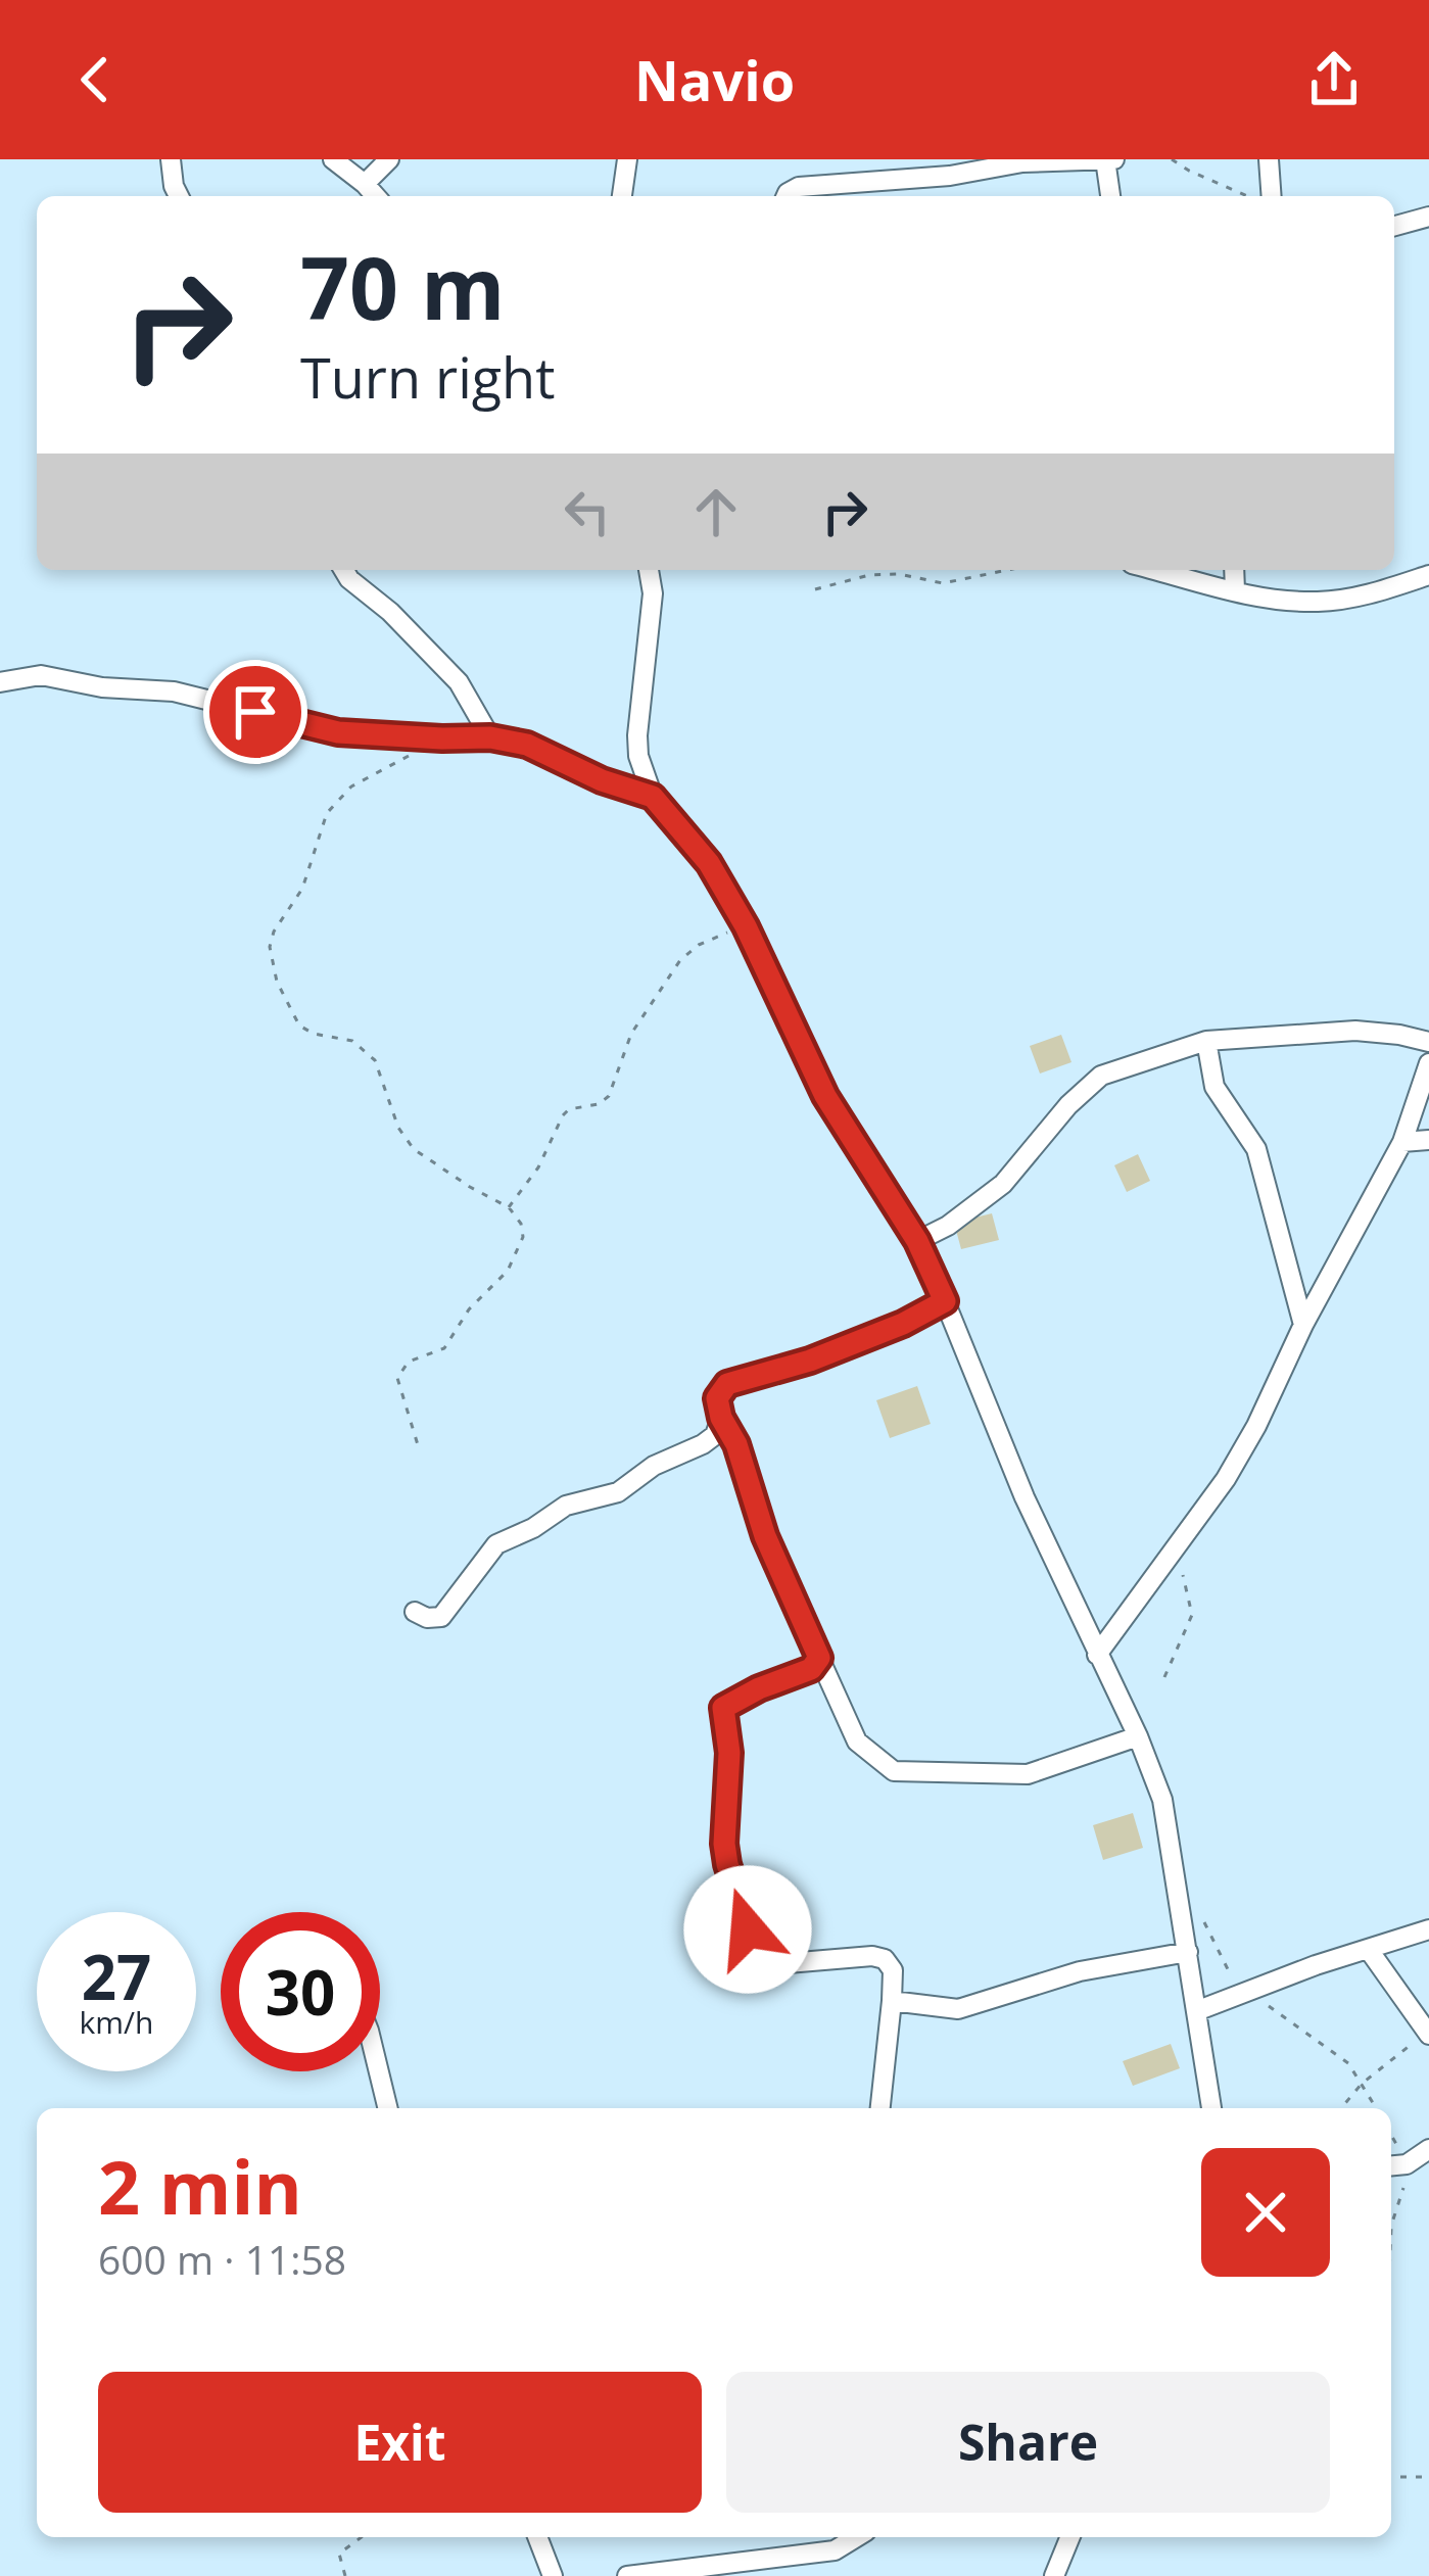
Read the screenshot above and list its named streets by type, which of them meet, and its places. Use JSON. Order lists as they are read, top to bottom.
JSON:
{
  "page": {
    "header": "Navio",
    "turn": ["70 m", "Turn right"],
    "speed": "27 km/h",
    "limit": "30",
    "heading": ["2 min", "600 m · 11:58"],
    "buttons": ["Exit", "Share"]
  }
}
